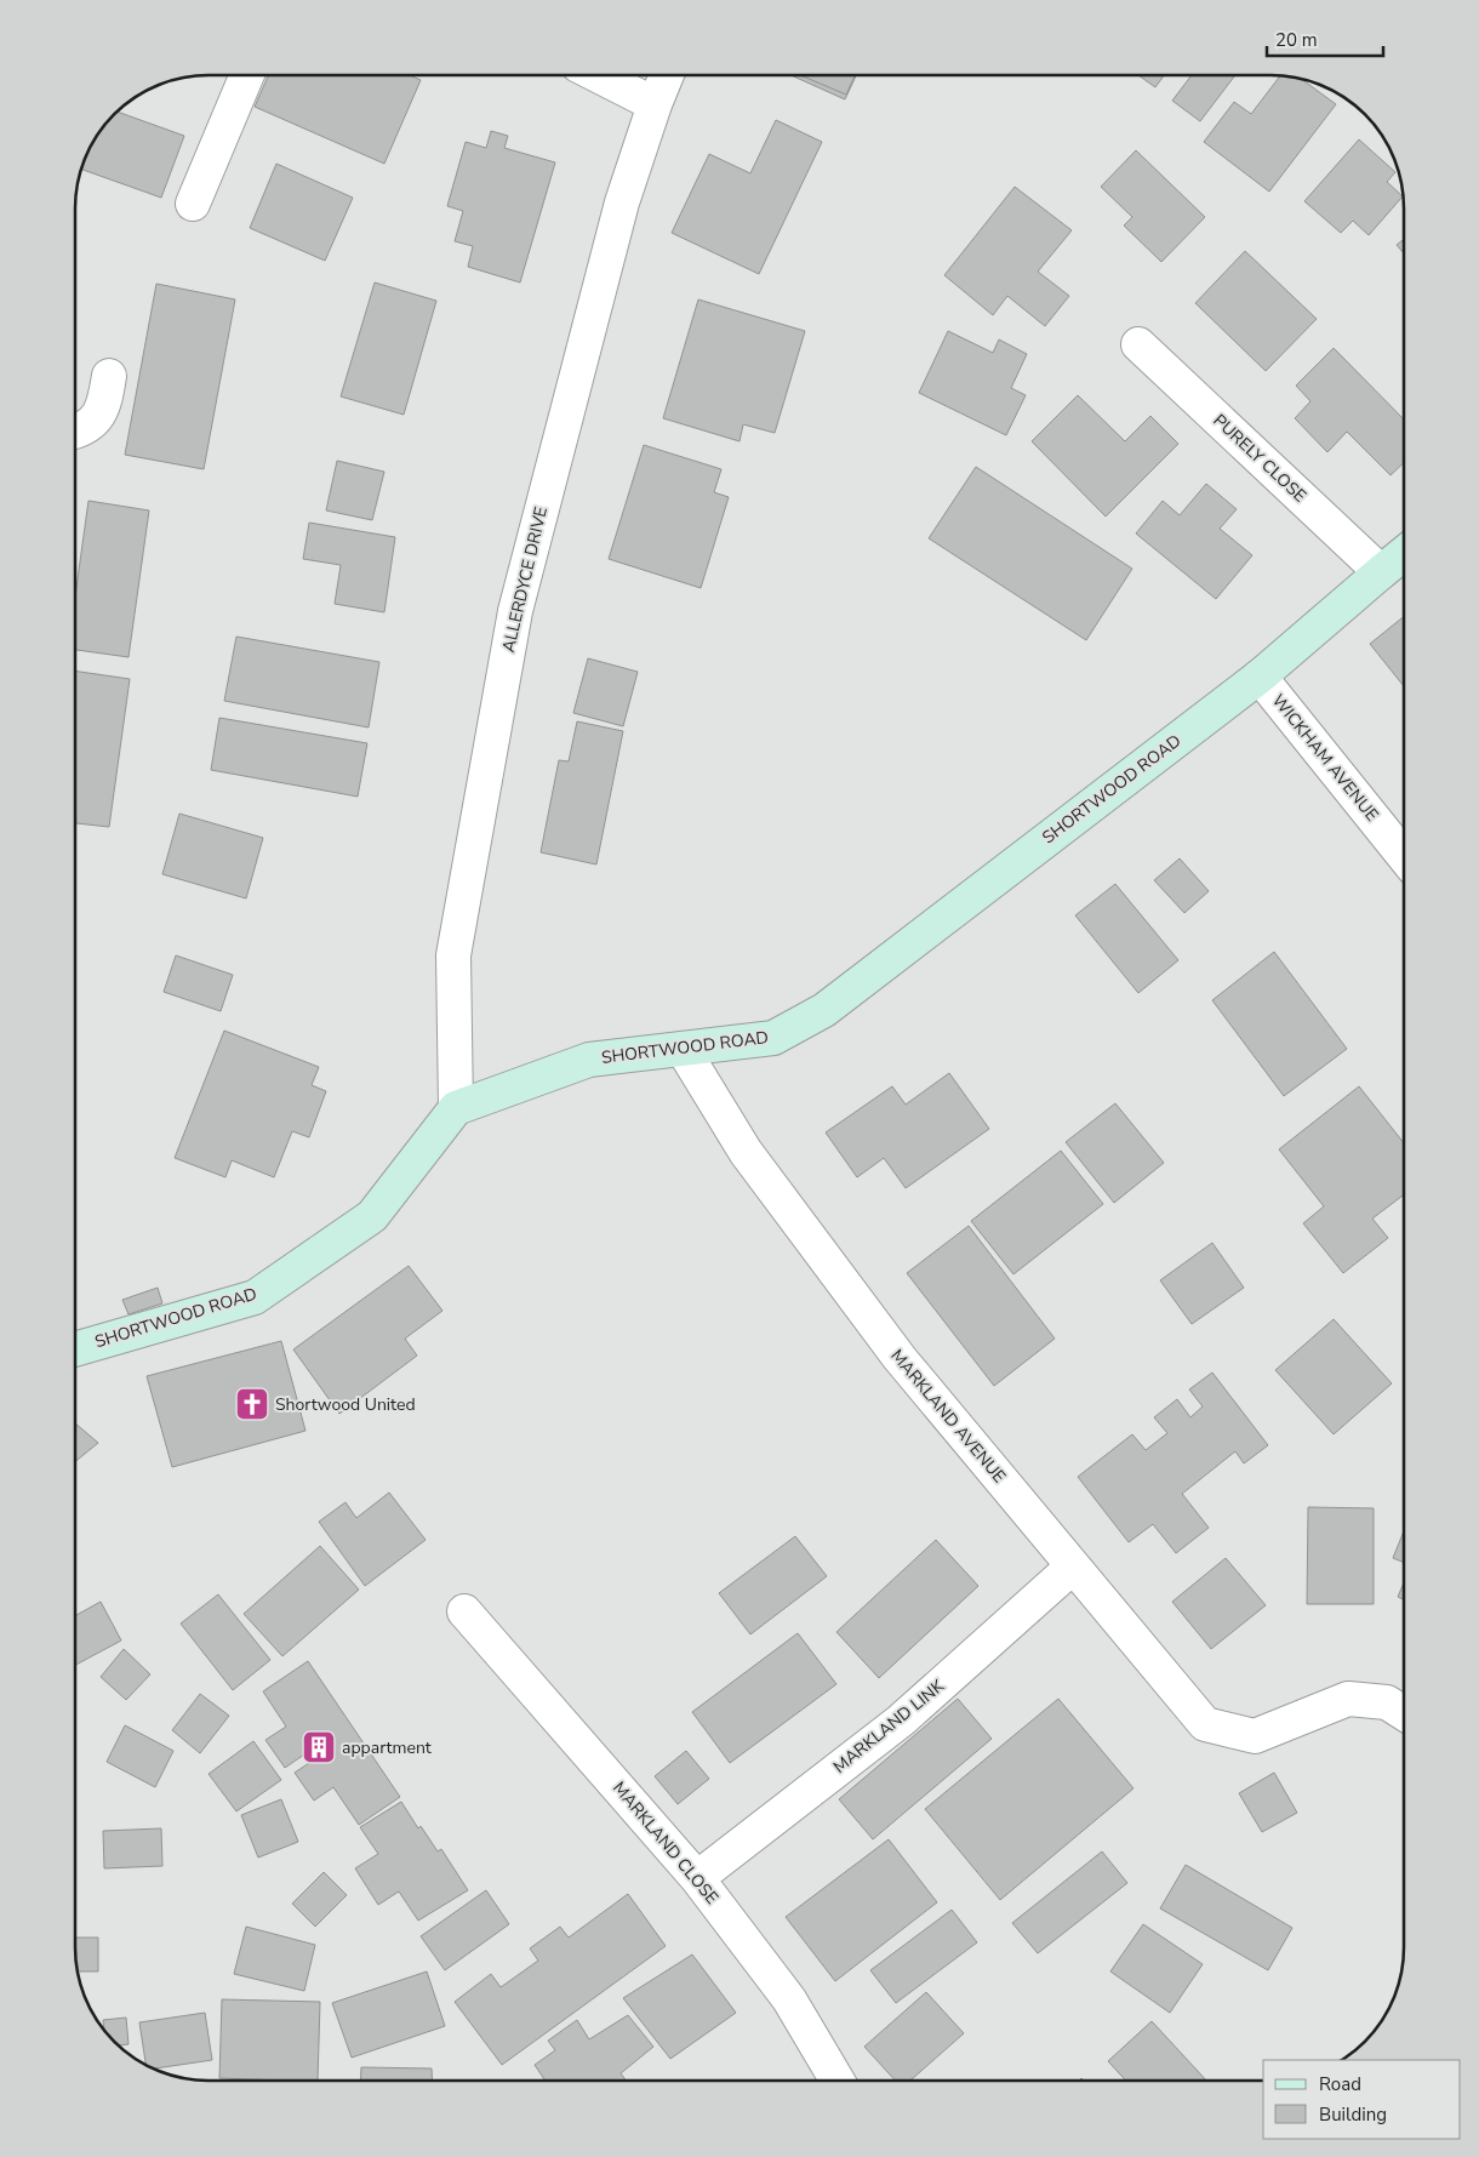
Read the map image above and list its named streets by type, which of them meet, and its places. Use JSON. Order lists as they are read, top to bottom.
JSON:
{
  "streets": {
    "main road": ["SHORTWOOD ROAD"],
    "street": [
      "PURELY CLOSE",
      "ALLERDYCE DRIVE",
      "WICKHAM AVENUE",
      "MARKLAND AVENUE",
      "MARKLAND LINK",
      "MARKLAND CLOSE"
    ]
  },
  "crossings": [
    ["PURELY CLOSE", "SHORTWOOD ROAD"],
    ["ALLERDYCE DRIVE", "SHORTWOOD ROAD"],
    ["WICKHAM AVENUE", "SHORTWOOD ROAD"],
    ["SHORTWOOD ROAD", "MARKLAND AVENUE"],
    ["MARKLAND AVENUE", "MARKLAND LINK"],
    ["MARKLAND LINK", "MARKLAND CLOSE"]
  ],
  "places": {
    "church": ["Shortwood United"],
    "building": ["appartment"]
  },
  "legend": ["Road", "Building"],
  "scale_bar": "20 m"
}
